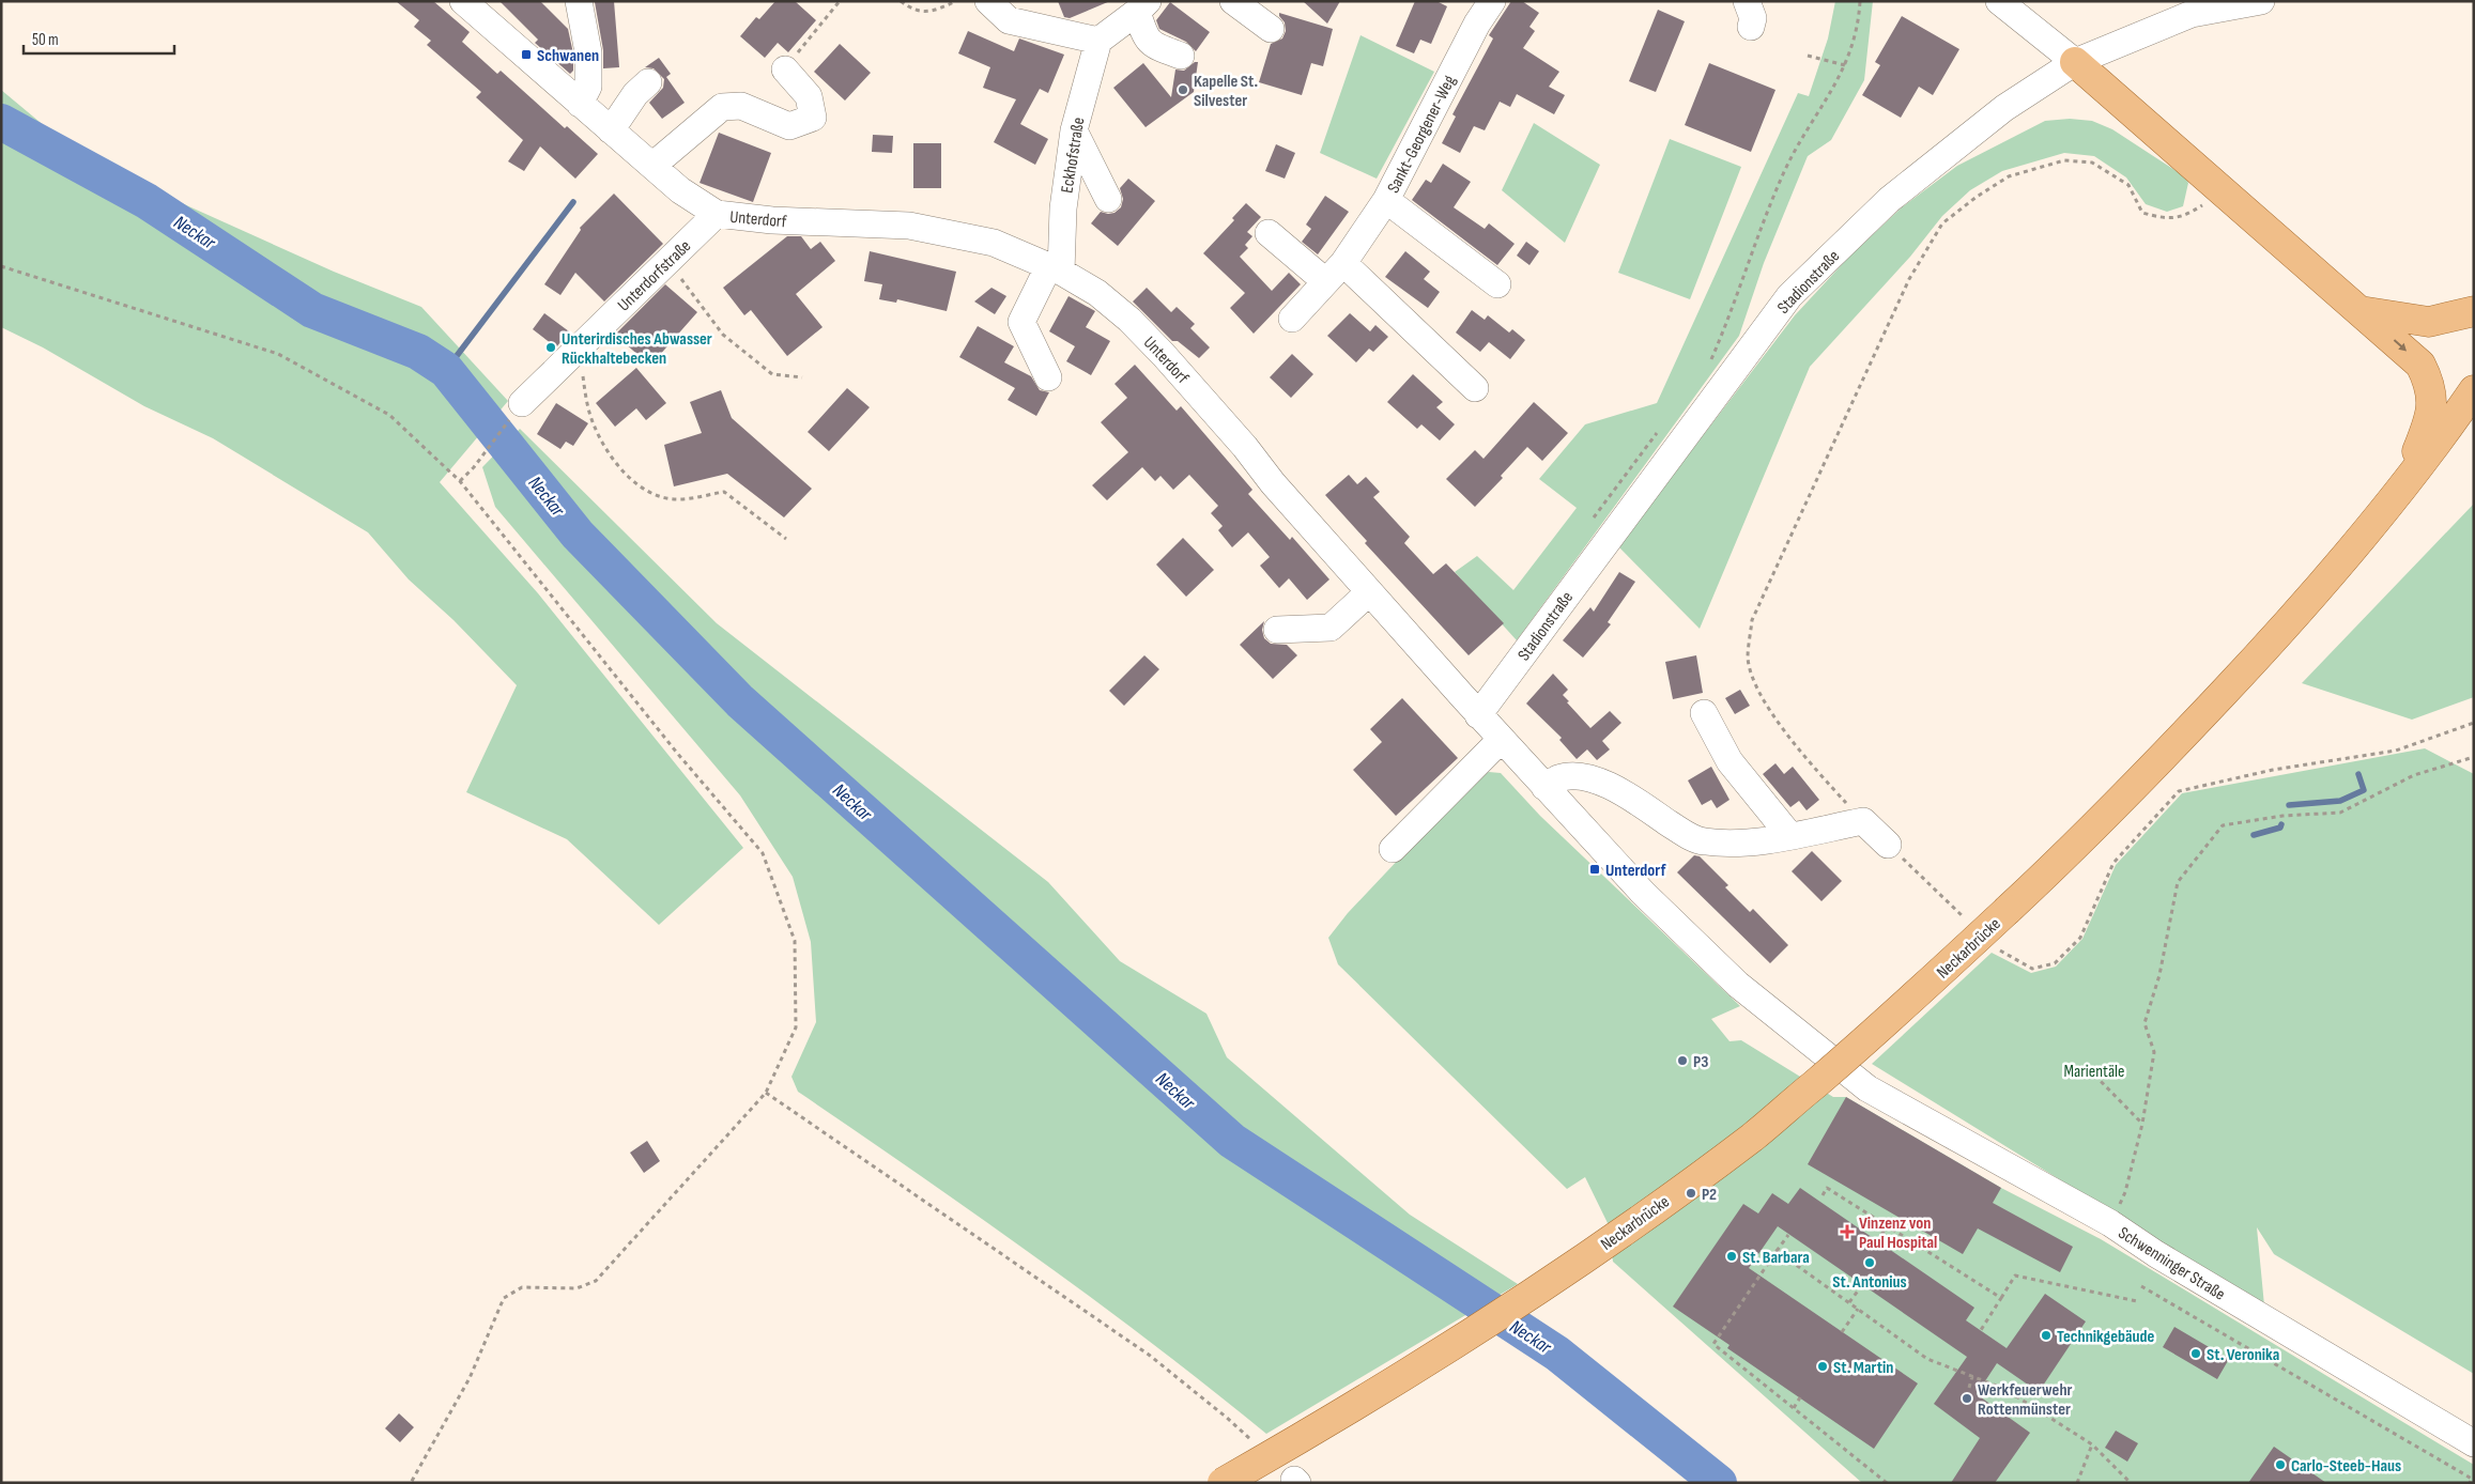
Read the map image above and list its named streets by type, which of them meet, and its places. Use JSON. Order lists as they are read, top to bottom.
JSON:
{
  "streets": {
    "main road": ["Neckarbrücke"],
    "street": [
      "Sankt-Georgener-Weg",
      "Eckhofstraße",
      "Unterdorf",
      "Unterdorfstraße",
      "Stadionstraße",
      "Schwenninger Straße"
    ]
  },
  "crossings": [
    ["Eckhofstraße", "Unterdorf"],
    ["Unterdorf", "Unterdorfstraße"],
    ["Unterdorf", "Stadionstraße"],
    ["Unterdorf", "Schwenninger Straße"]
  ],
  "water": ["Neckar"],
  "parks": ["Marientäle"],
  "places": {
    "transit": ["Schwanen", "Unterdorf"],
    "other": [
      "Kapelle St. Silvester",
      "Unterirdisches Abwasser Rückhaltebecken",
      "P3",
      "P2",
      "St. Barbara",
      "St. Antonius",
      "Technikgebäude",
      "St. Veronika",
      "St. Martin",
      "Werkfeuerwehr Rottenmünster",
      "Carlo-Steeb-Haus"
    ],
    "health": ["Vinzenz von Paul Hospital"]
  },
  "scale_bar": "50 m"
}
